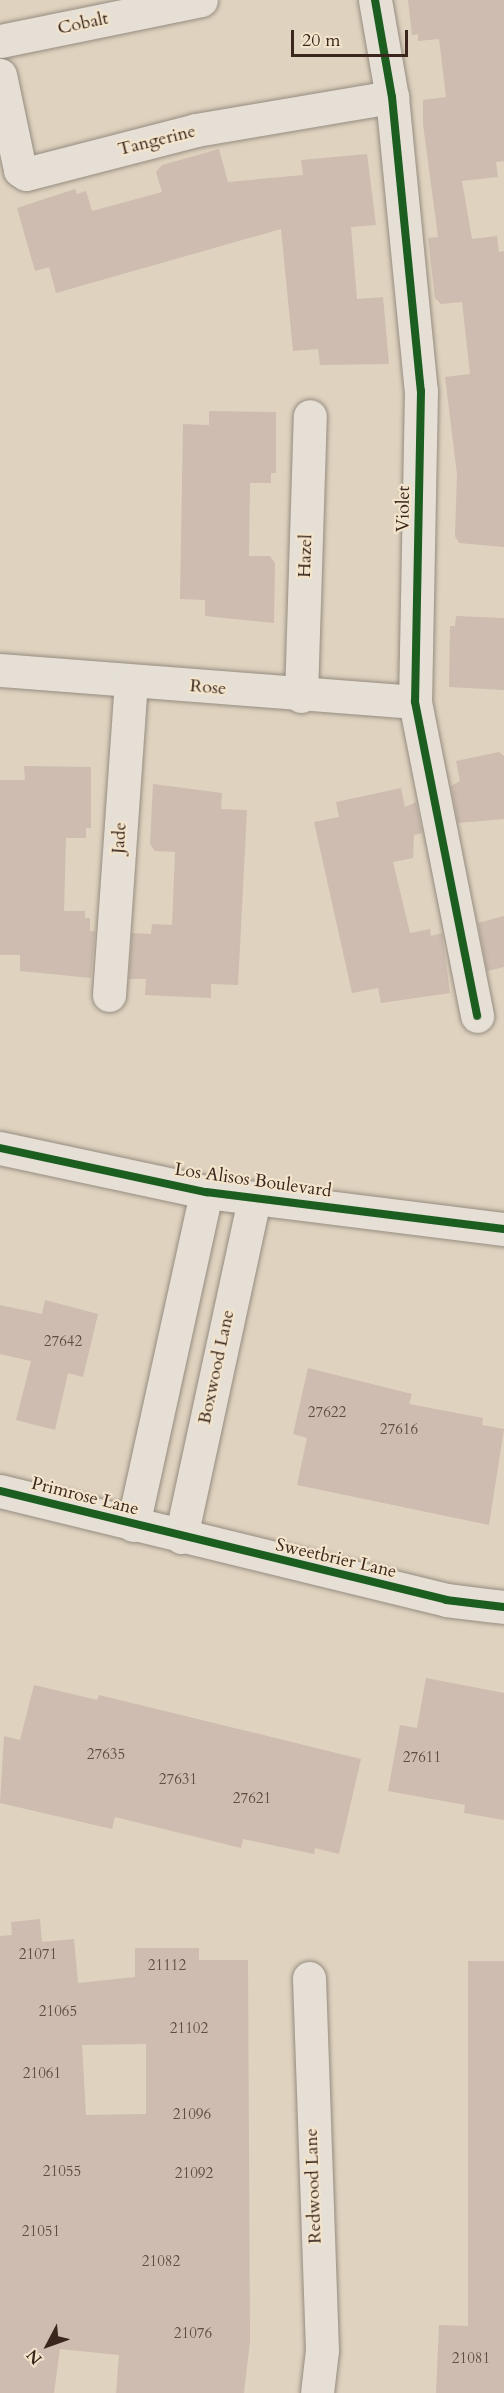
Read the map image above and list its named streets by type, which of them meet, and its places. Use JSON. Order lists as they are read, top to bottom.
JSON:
{
  "streets": {
    "street": [
      "Cobalt",
      "Tangerine",
      "Violet",
      "Hazel",
      "Rose",
      "Jade",
      "Los Alisos Boulevard",
      "Boxwood Lane",
      "Primrose Lane",
      "Sweetbrier Lane",
      "Redwood Lane"
    ]
  },
  "crossings": [
    ["Tangerine", "Violet"],
    ["Violet", "Rose"],
    ["Hazel", "Rose"],
    ["Rose", "Jade"],
    ["Los Alisos Boulevard", "Boxwood Lane"],
    ["Boxwood Lane", "Primrose Lane"],
    ["Boxwood Lane", "Sweetbrier Lane"],
    ["Primrose Lane", "Sweetbrier Lane"]
  ],
  "house_numbers": [
    "27642",
    "27622",
    "27616",
    "27635",
    "27611",
    "27631",
    "27621",
    "21071",
    "21112",
    "21065",
    "21102",
    "21061",
    "21096",
    "21055",
    "21092",
    "21051",
    "21082",
    "21076",
    "21081"
  ],
  "scale_bar": "20 m",
  "north": "bottom left"
}
